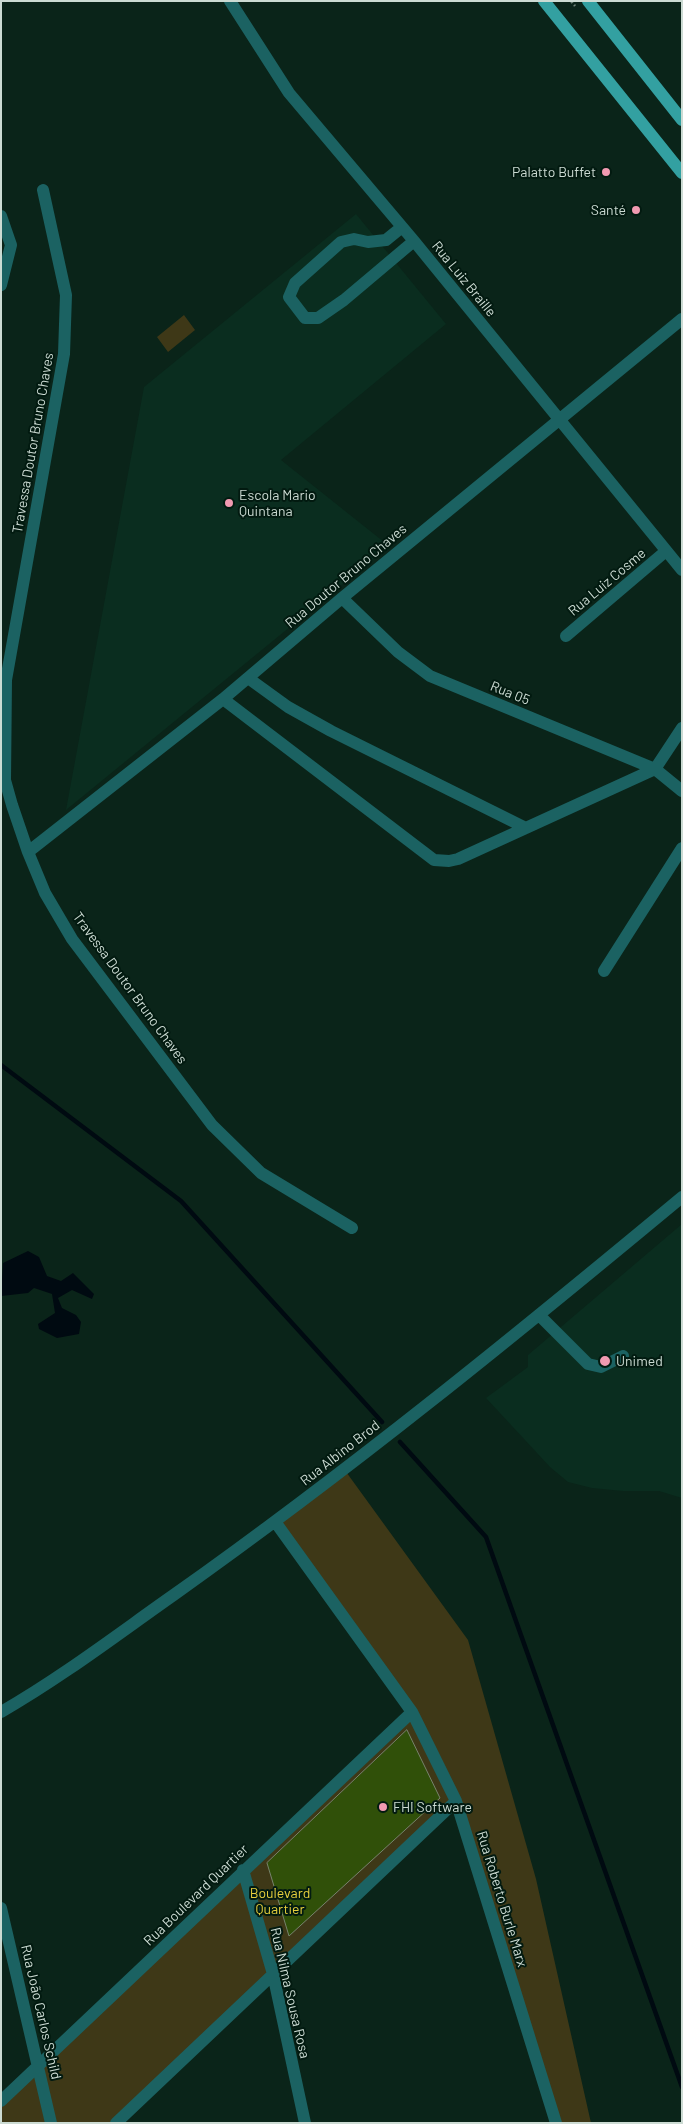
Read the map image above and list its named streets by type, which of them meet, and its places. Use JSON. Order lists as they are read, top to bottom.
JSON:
{
  "streets": {
    "street": [
      "Rua Luiz Braille",
      "Travessa Doutor Bruno Chaves",
      "Rua Doutor Bruno Chaves",
      "Rua Luiz Cosme",
      "Rua 05",
      "Rua Albino Brod",
      "Rua Boulevard Quartier",
      "Rua Roberto Burle Marx",
      "Rua Nilma Sousa Rosa",
      "Rua João Carlos Schild"
    ]
  },
  "crossings": [
    ["Rua Luiz Braille", "Rua Doutor Bruno Chaves"],
    ["Rua Luiz Braille", "Rua Luiz Cosme"],
    ["Travessa Doutor Bruno Chaves", "Rua Doutor Bruno Chaves"],
    ["Rua Doutor Bruno Chaves", "Rua 05"],
    ["Rua Albino Brod", "Rua Roberto Burle Marx"],
    ["Rua Boulevard Quartier", "Rua Roberto Burle Marx"],
    ["Rua Boulevard Quartier", "Rua Nilma Sousa Rosa"],
    ["Rua Boulevard Quartier", "Rua João Carlos Schild"]
  ],
  "parks": ["Boulevard Quartier"],
  "places": [
    "Palatto Buffet",
    "Santé",
    "Escola Mario Quintana",
    "Unimed",
    "FHI Software"
  ]
}
